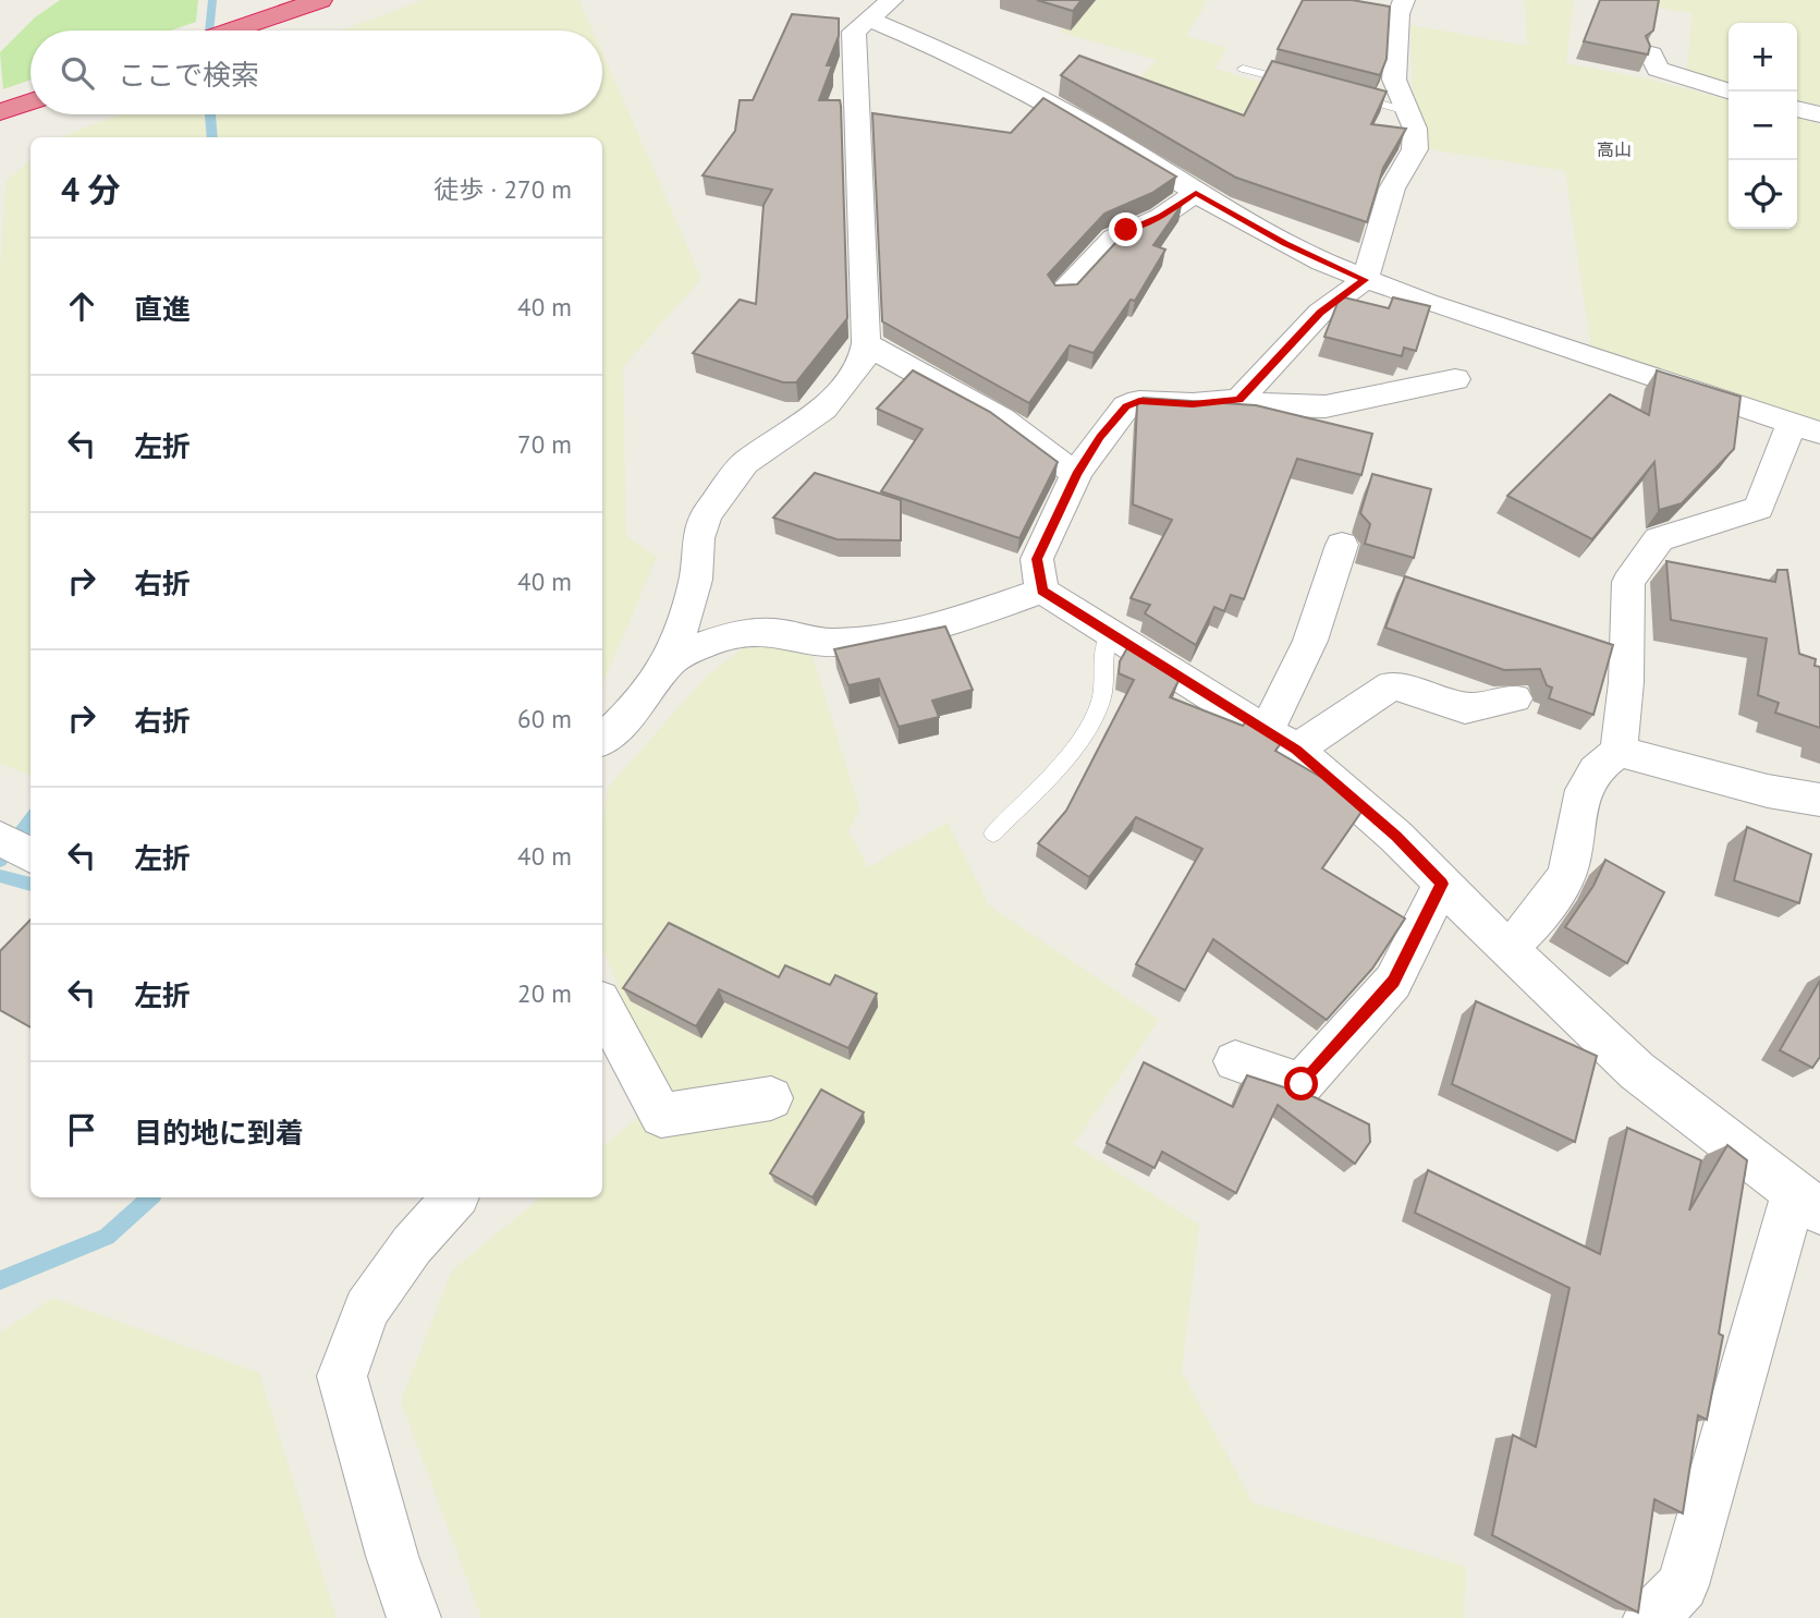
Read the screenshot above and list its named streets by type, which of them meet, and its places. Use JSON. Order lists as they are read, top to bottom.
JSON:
{
  "districts": ["高山"],
  "page": {
    "map_buttons": ["+", "−"],
    "search": "ここで検索",
    "heading": ["4 分", "徒歩 · 270 m"],
    "list": [
      ["直進", "40 m"],
      ["左折", "70 m"],
      ["右折", "40 m"],
      ["右折", "60 m"],
      ["左折", "40 m"],
      ["左折", "20 m"],
      "目的地に到着"
    ]
  }
}
